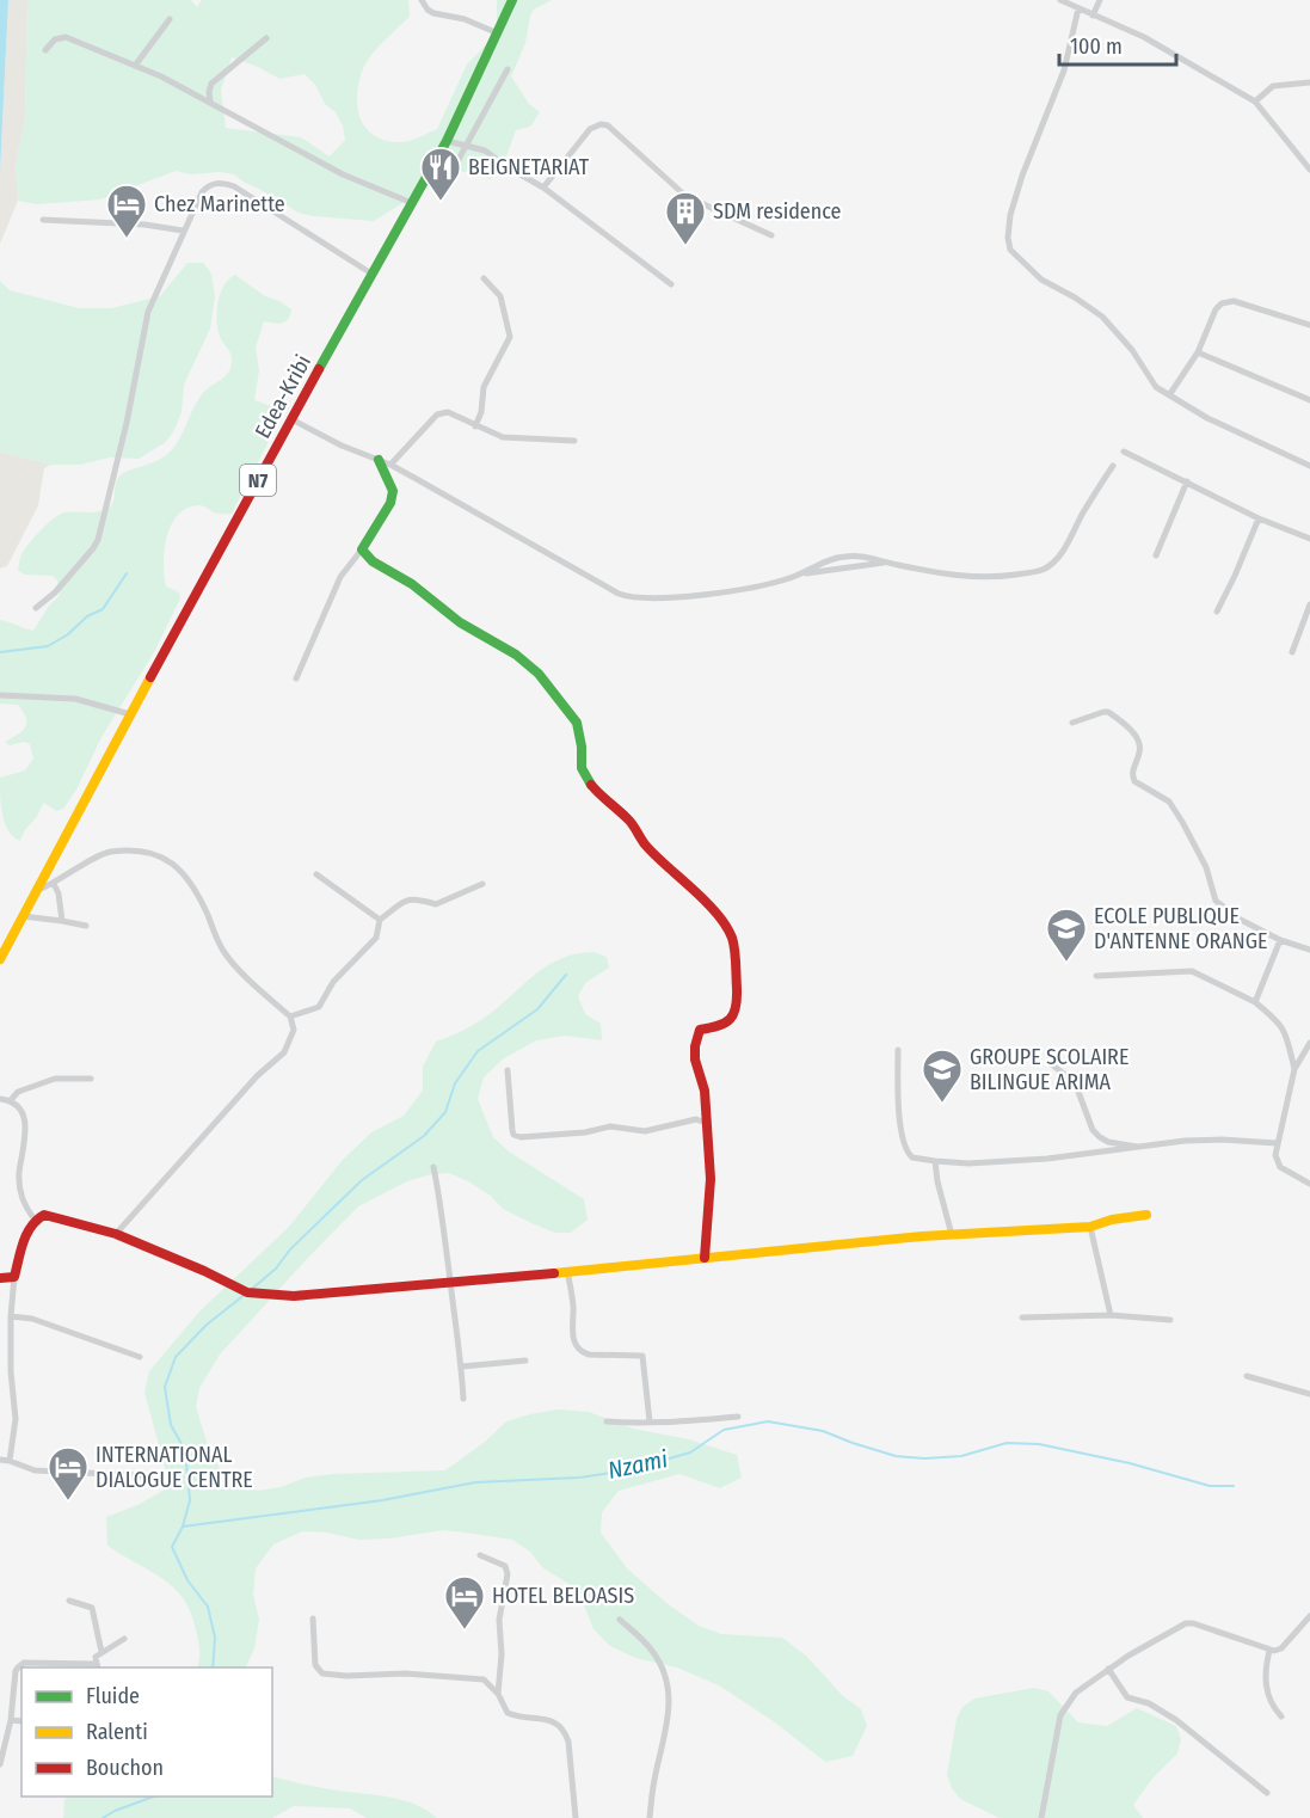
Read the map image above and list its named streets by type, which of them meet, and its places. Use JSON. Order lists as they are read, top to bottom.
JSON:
{
  "streets": {
    "main road": ["Edea-Kribi", "N7"]
  },
  "water": ["Nzami"],
  "places": {
    "restaurant": ["BEIGNETARIAT"],
    "hotel": ["Chez Marinette", "INTERNATIONAL DIALOGUE CENTRE", "HOTEL BELOASIS"],
    "building": ["SDM residence"],
    "school or university": ["ECOLE PUBLIQUE D'ANTENNE ORANGE", "GROUPE SCOLAIRE BILINGUE ARIMA"]
  },
  "legend": ["Fluide", "Ralenti", "Bouchon"],
  "scale_bar": "100 m"
}
